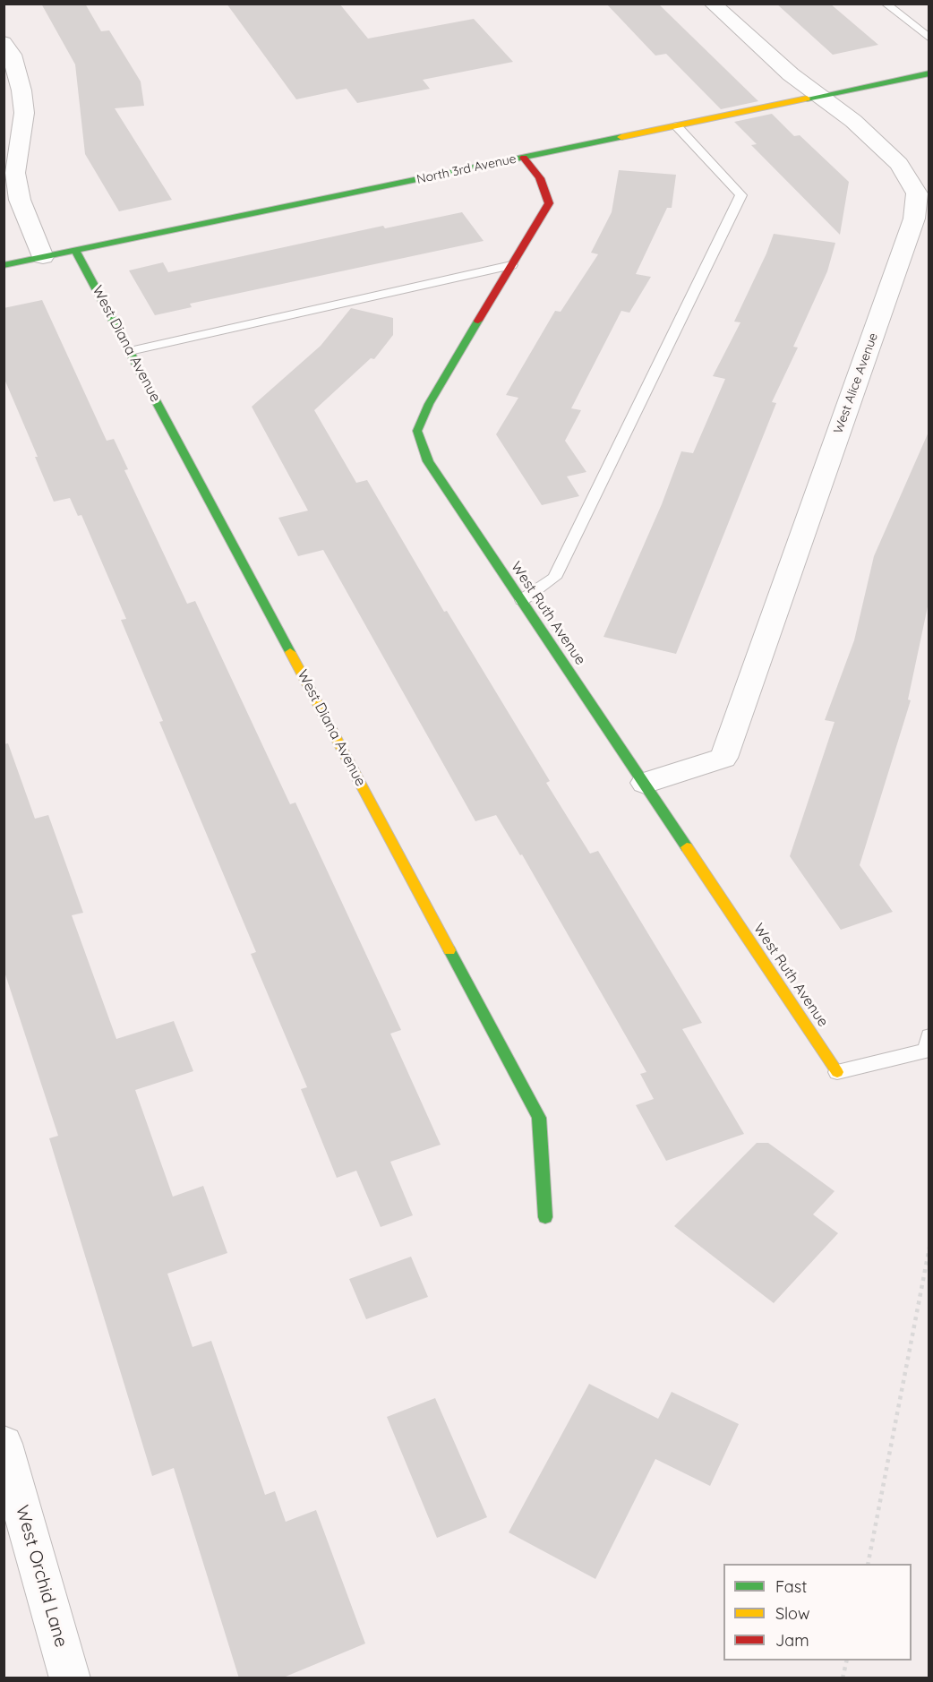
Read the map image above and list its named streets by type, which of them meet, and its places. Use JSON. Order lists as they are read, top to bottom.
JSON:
{
  "streets": {
    "street": [
      "North 3rd Avenue",
      "West Diana Avenue",
      "West Alice Avenue",
      "West Ruth Avenue",
      "West Orchid Lane"
    ]
  },
  "crossings": [
    ["North 3rd Avenue", "West Diana Avenue"],
    ["North 3rd Avenue", "West Alice Avenue"],
    ["North 3rd Avenue", "West Ruth Avenue"],
    ["West Alice Avenue", "West Ruth Avenue"]
  ],
  "legend": ["Fast", "Slow", "Jam"]
}
